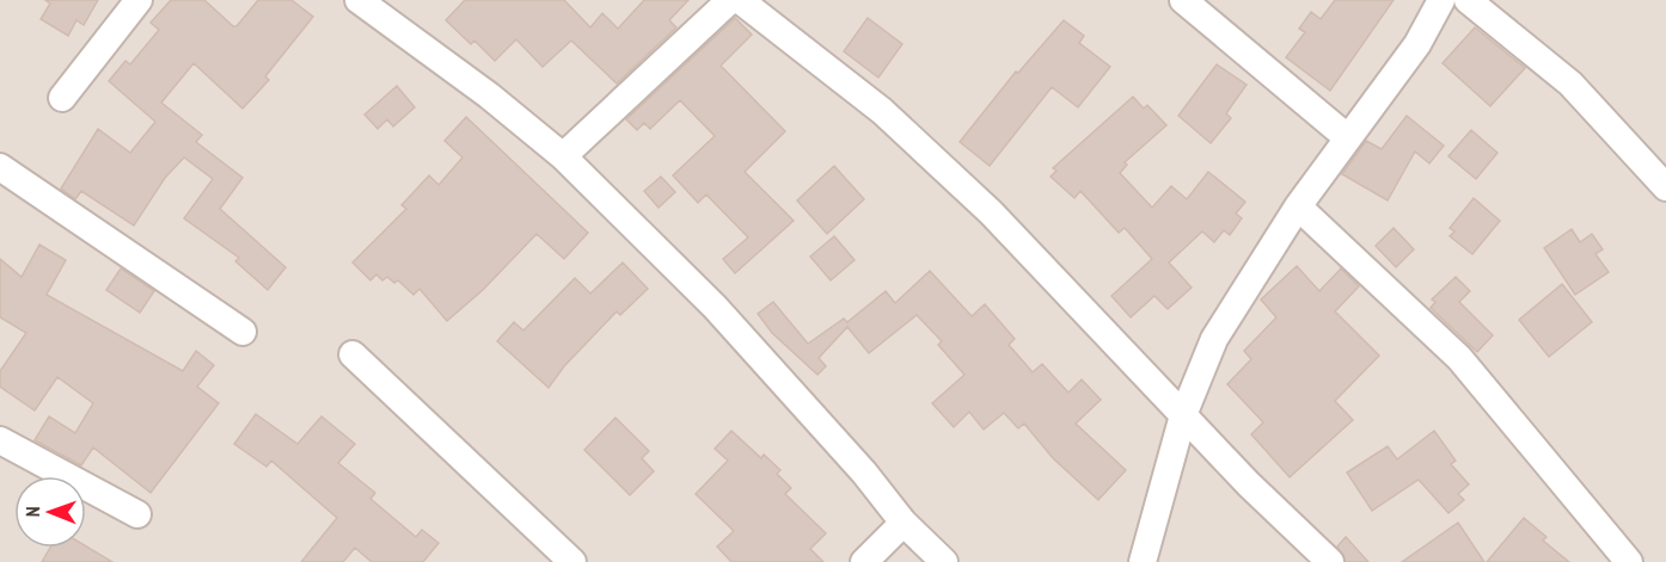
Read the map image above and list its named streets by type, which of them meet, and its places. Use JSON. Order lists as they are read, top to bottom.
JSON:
{
  "north": "left"
}
